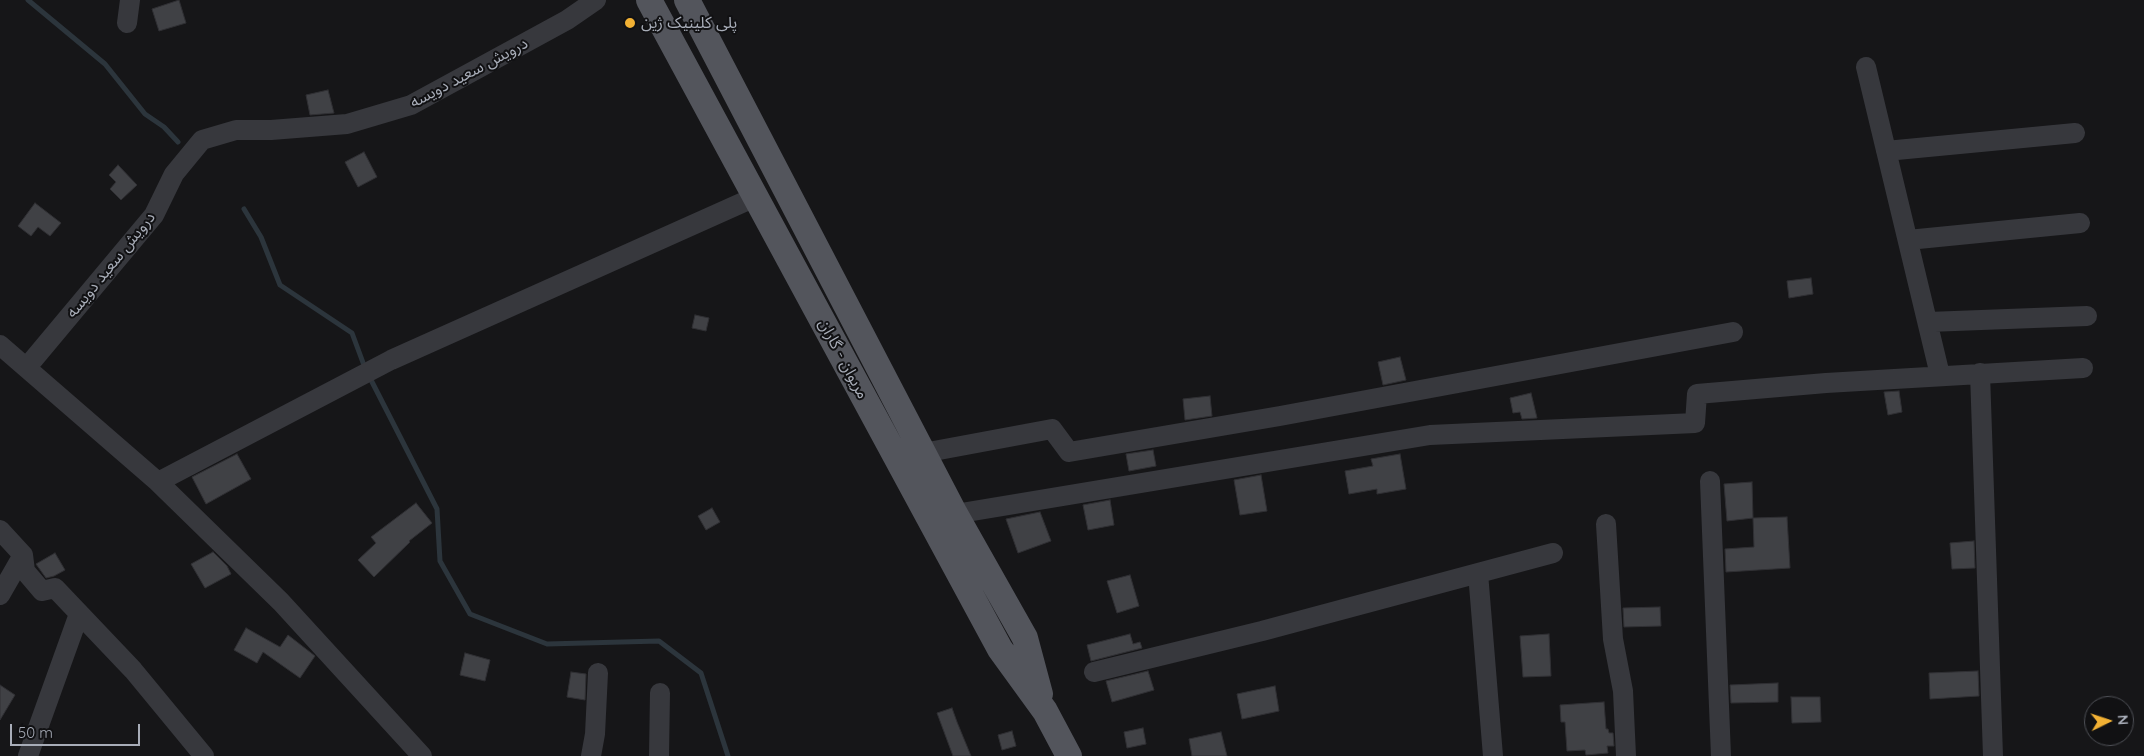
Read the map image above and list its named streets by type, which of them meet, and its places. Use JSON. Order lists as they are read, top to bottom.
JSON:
{
  "streets": {
    "main road": ["مریوان - گاران"],
    "street": ["درویش سعید دویسه"]
  },
  "places": ["پلی کلینیک ژین"],
  "scale_bar": "50 m",
  "north": "right"
}
